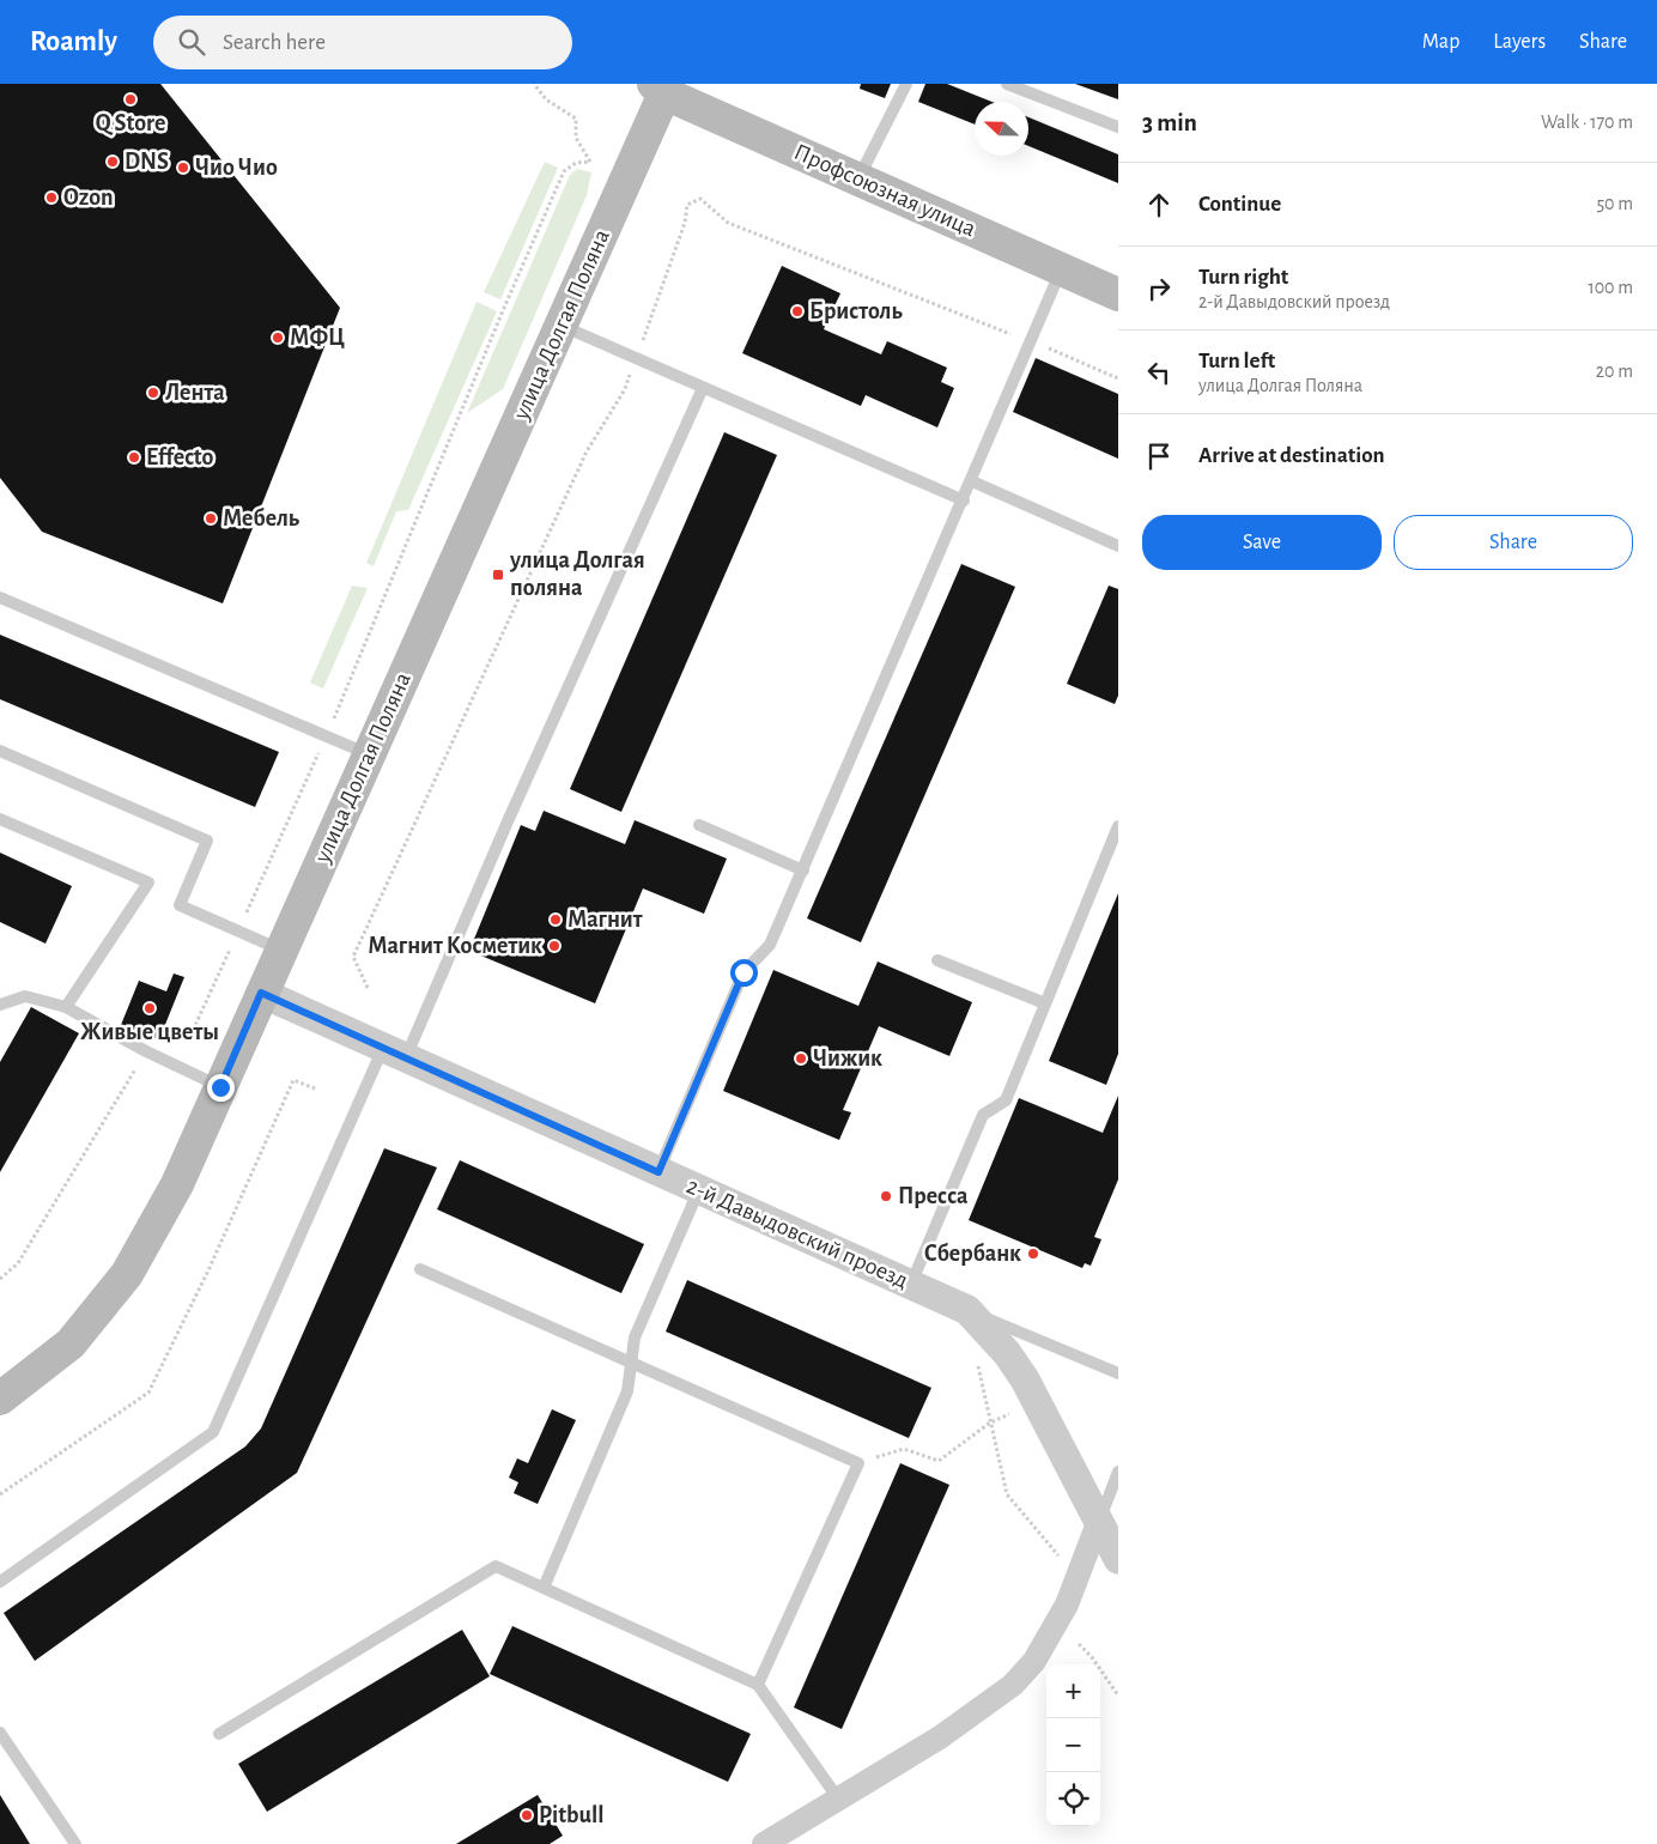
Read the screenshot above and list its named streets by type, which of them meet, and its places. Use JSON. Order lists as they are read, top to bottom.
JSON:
{
  "streets": {
    "main road": ["Профсоюзная улица", "улица Долгая Поляна"],
    "street": ["2-й Давыдовский проезд"]
  },
  "crossings": [
    ["Профсоюзная улица", "улица Долгая Поляна"],
    ["улица Долгая Поляна", "2-й Давыдовский проезд"]
  ],
  "places": {
    "other": [
      "Q Store",
      "DNS",
      "Чио Чио",
      "Ozon",
      "Бристоль",
      "МФЦ",
      "Лента",
      "Effecto",
      "Мебель",
      "Магнит",
      "Магнит Косметик",
      "Живые цветы",
      "Чижик",
      "Пресса",
      "Сбербанк",
      "Pitbull"
    ],
    "transit": ["улица Долгая поляна"]
  },
  "north": "left",
  "page": {
    "header": "Roamly",
    "search": "Search here",
    "nav": ["Map", "Layers", "Share"],
    "heading": ["3 min", "Walk · 170 m"],
    "list": [
      ["Continue", "50 m"],
      ["Turn right", "2-й Давыдовский проезд", "100 m"],
      ["Turn left", "улица Долгая Поляна", "20 m"],
      "Arrive at destination"
    ],
    "buttons": ["Save", "Share"],
    "map_buttons": ["+", "−"]
  }
}
